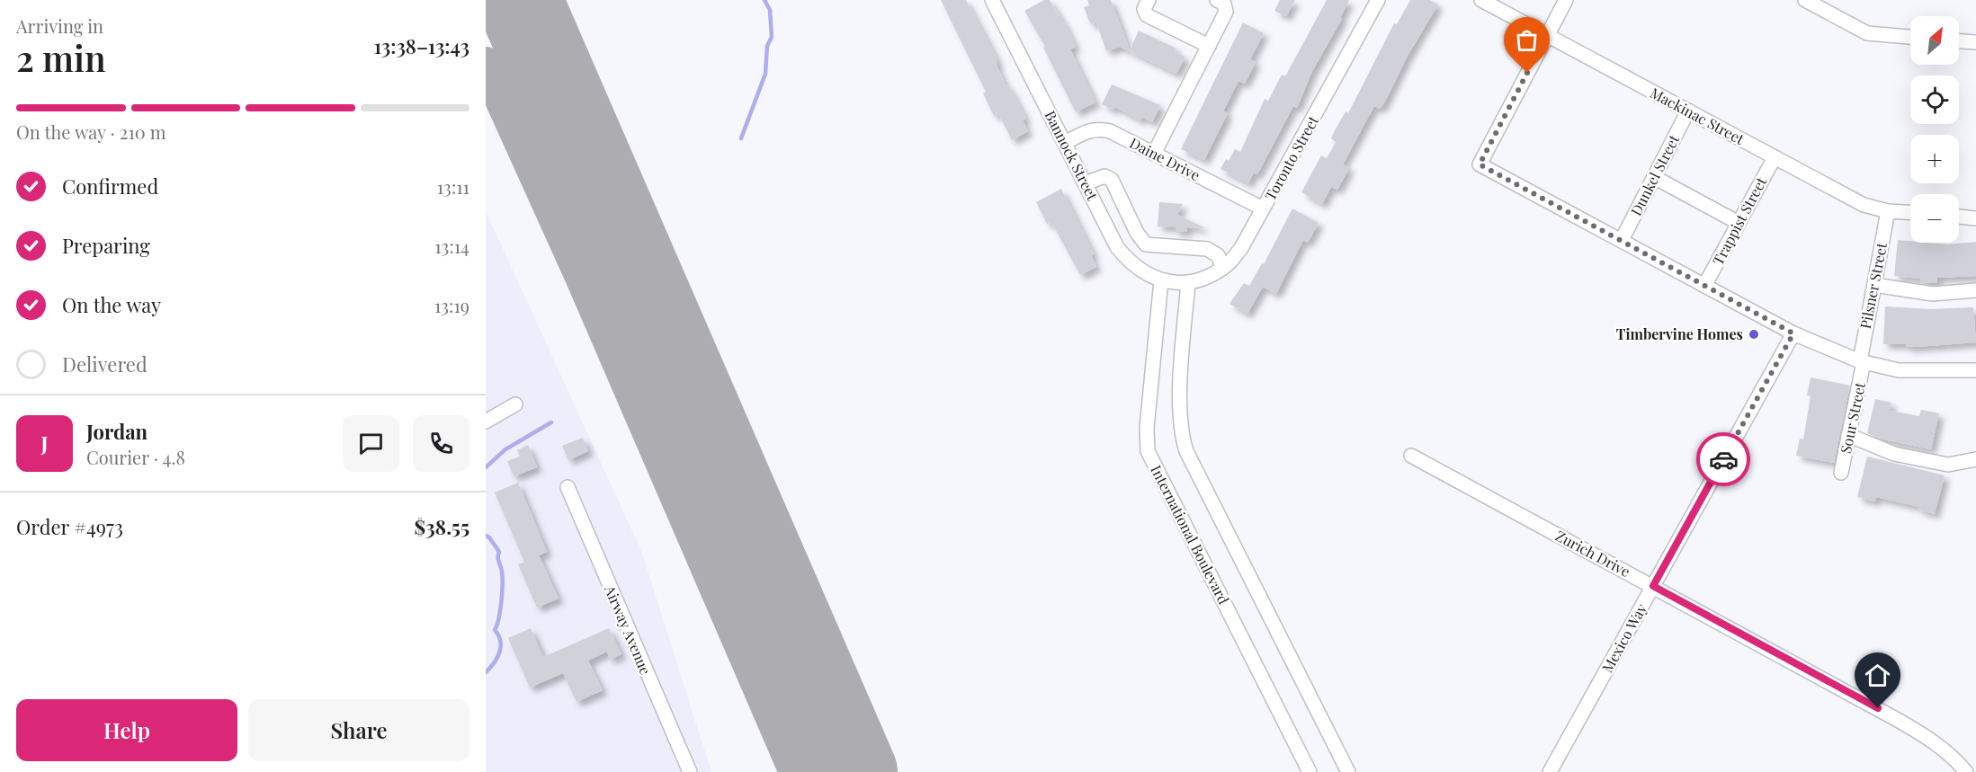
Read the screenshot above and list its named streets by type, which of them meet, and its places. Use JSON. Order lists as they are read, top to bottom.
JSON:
{
  "streets": {
    "street": [
      "Mackinac Street",
      "Bannock Street",
      "Toronto Street",
      "Daine Drive",
      "Dunkel Street",
      "Trappist Street",
      "Pilsner Street",
      "Sour Street",
      "International Boulevard",
      "Zurich Drive",
      "Airway Avenue",
      "Mexico Way"
    ]
  },
  "crossings": [
    ["Mackinac Street", "Dunkel Street"],
    ["Mackinac Street", "Trappist Street"],
    ["Mackinac Street", "Pilsner Street"],
    ["Bannock Street", "Toronto Street"],
    ["Bannock Street", "Daine Drive"],
    ["Bannock Street", "International Boulevard"],
    ["Toronto Street", "Daine Drive"],
    ["Pilsner Street", "Sour Street"],
    ["Zurich Drive", "Mexico Way"]
  ],
  "places": ["Timbervine Homes"],
  "north": "top right",
  "page": {
    "heading": ["2 min", "Arriving in", "13:38–13:43"],
    "panel": [
      "Jordan",
      "Courier · 4.8",
      "Order #4973",
      "$38.55"
    ],
    "map_buttons": ["+", "−"],
    "bar": "On the way · 210 m",
    "list": [
      ["Confirmed", "13:11"],
      ["Preparing", "13:14"],
      ["On the way", "13:19"],
      "Delivered"
    ],
    "round": "J",
    "buttons": ["Help", "Share"]
  }
}
